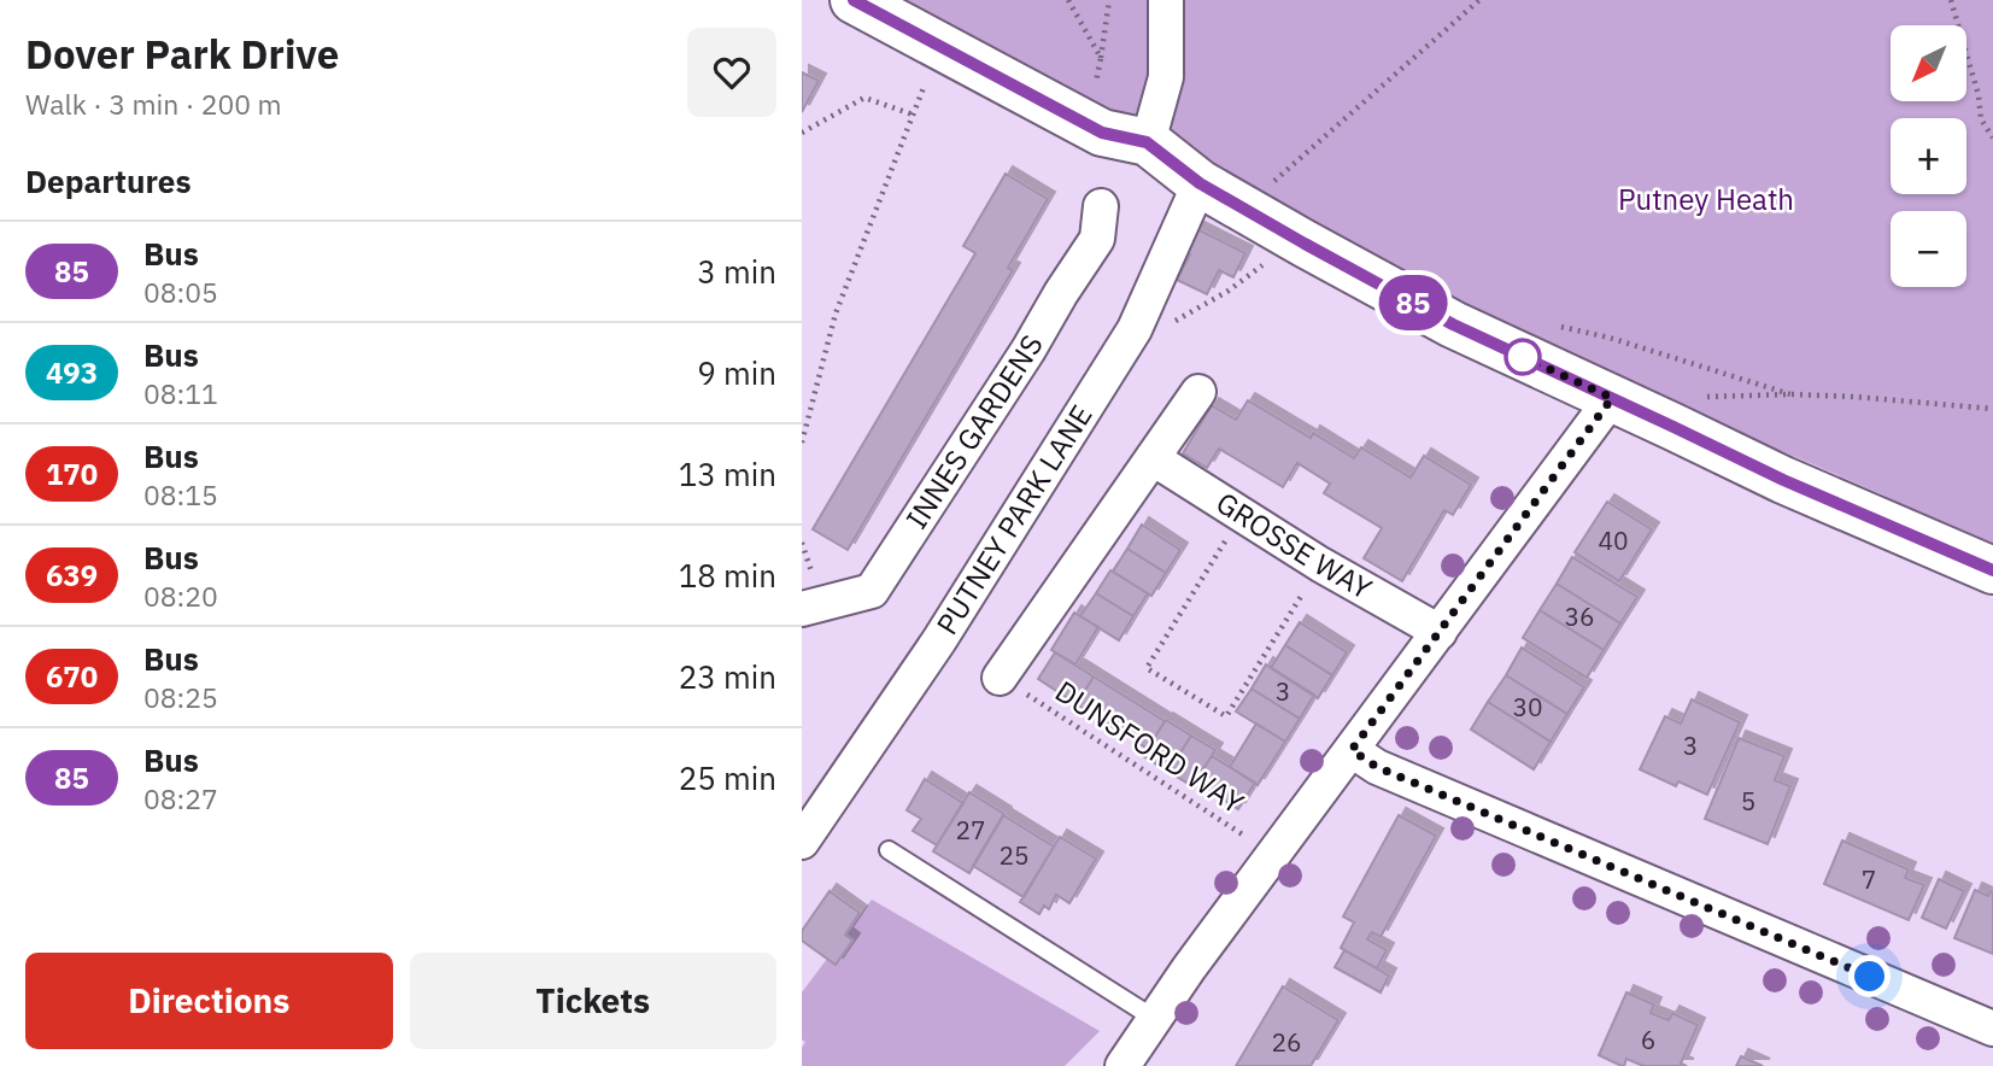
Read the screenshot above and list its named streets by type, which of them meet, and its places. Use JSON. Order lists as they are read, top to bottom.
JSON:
{
  "streets": {
    "street": ["INNES GARDENS", "PUTNEY PARK LANE", "GROSSE WAY"],
    "path": ["DUNSFORD WAY"]
  },
  "parks": ["Putney Heath"],
  "lines": ["bus line 85"],
  "house_numbers": [
    "40",
    "36",
    "3",
    "30",
    "3",
    "5",
    "27",
    "25",
    "7",
    "6",
    "26"
  ],
  "north": "bottom left",
  "page": {
    "heading": [
      ["Dover Park Drive", "Walk · 3 min · 200 m"],
      "Departures"
    ],
    "on_map": "85",
    "map_buttons": ["+", "−"],
    "list": [
      {
        "mark": "85",
        "name": "Bus",
        "note": "08:05",
        "value": "3 min"
      },
      {
        "mark": "493",
        "name": "Bus",
        "note": "08:11",
        "value": "9 min"
      },
      {
        "mark": "170",
        "name": "Bus",
        "note": "08:15",
        "value": "13 min"
      },
      {
        "mark": "639",
        "name": "Bus",
        "note": "08:20",
        "value": "18 min"
      },
      {
        "mark": "670",
        "name": "Bus",
        "note": "08:25",
        "value": "23 min"
      },
      {
        "mark": "85",
        "name": "Bus",
        "note": "08:27",
        "value": "25 min"
      }
    ],
    "buttons": ["Directions", "Tickets"]
  }
}
